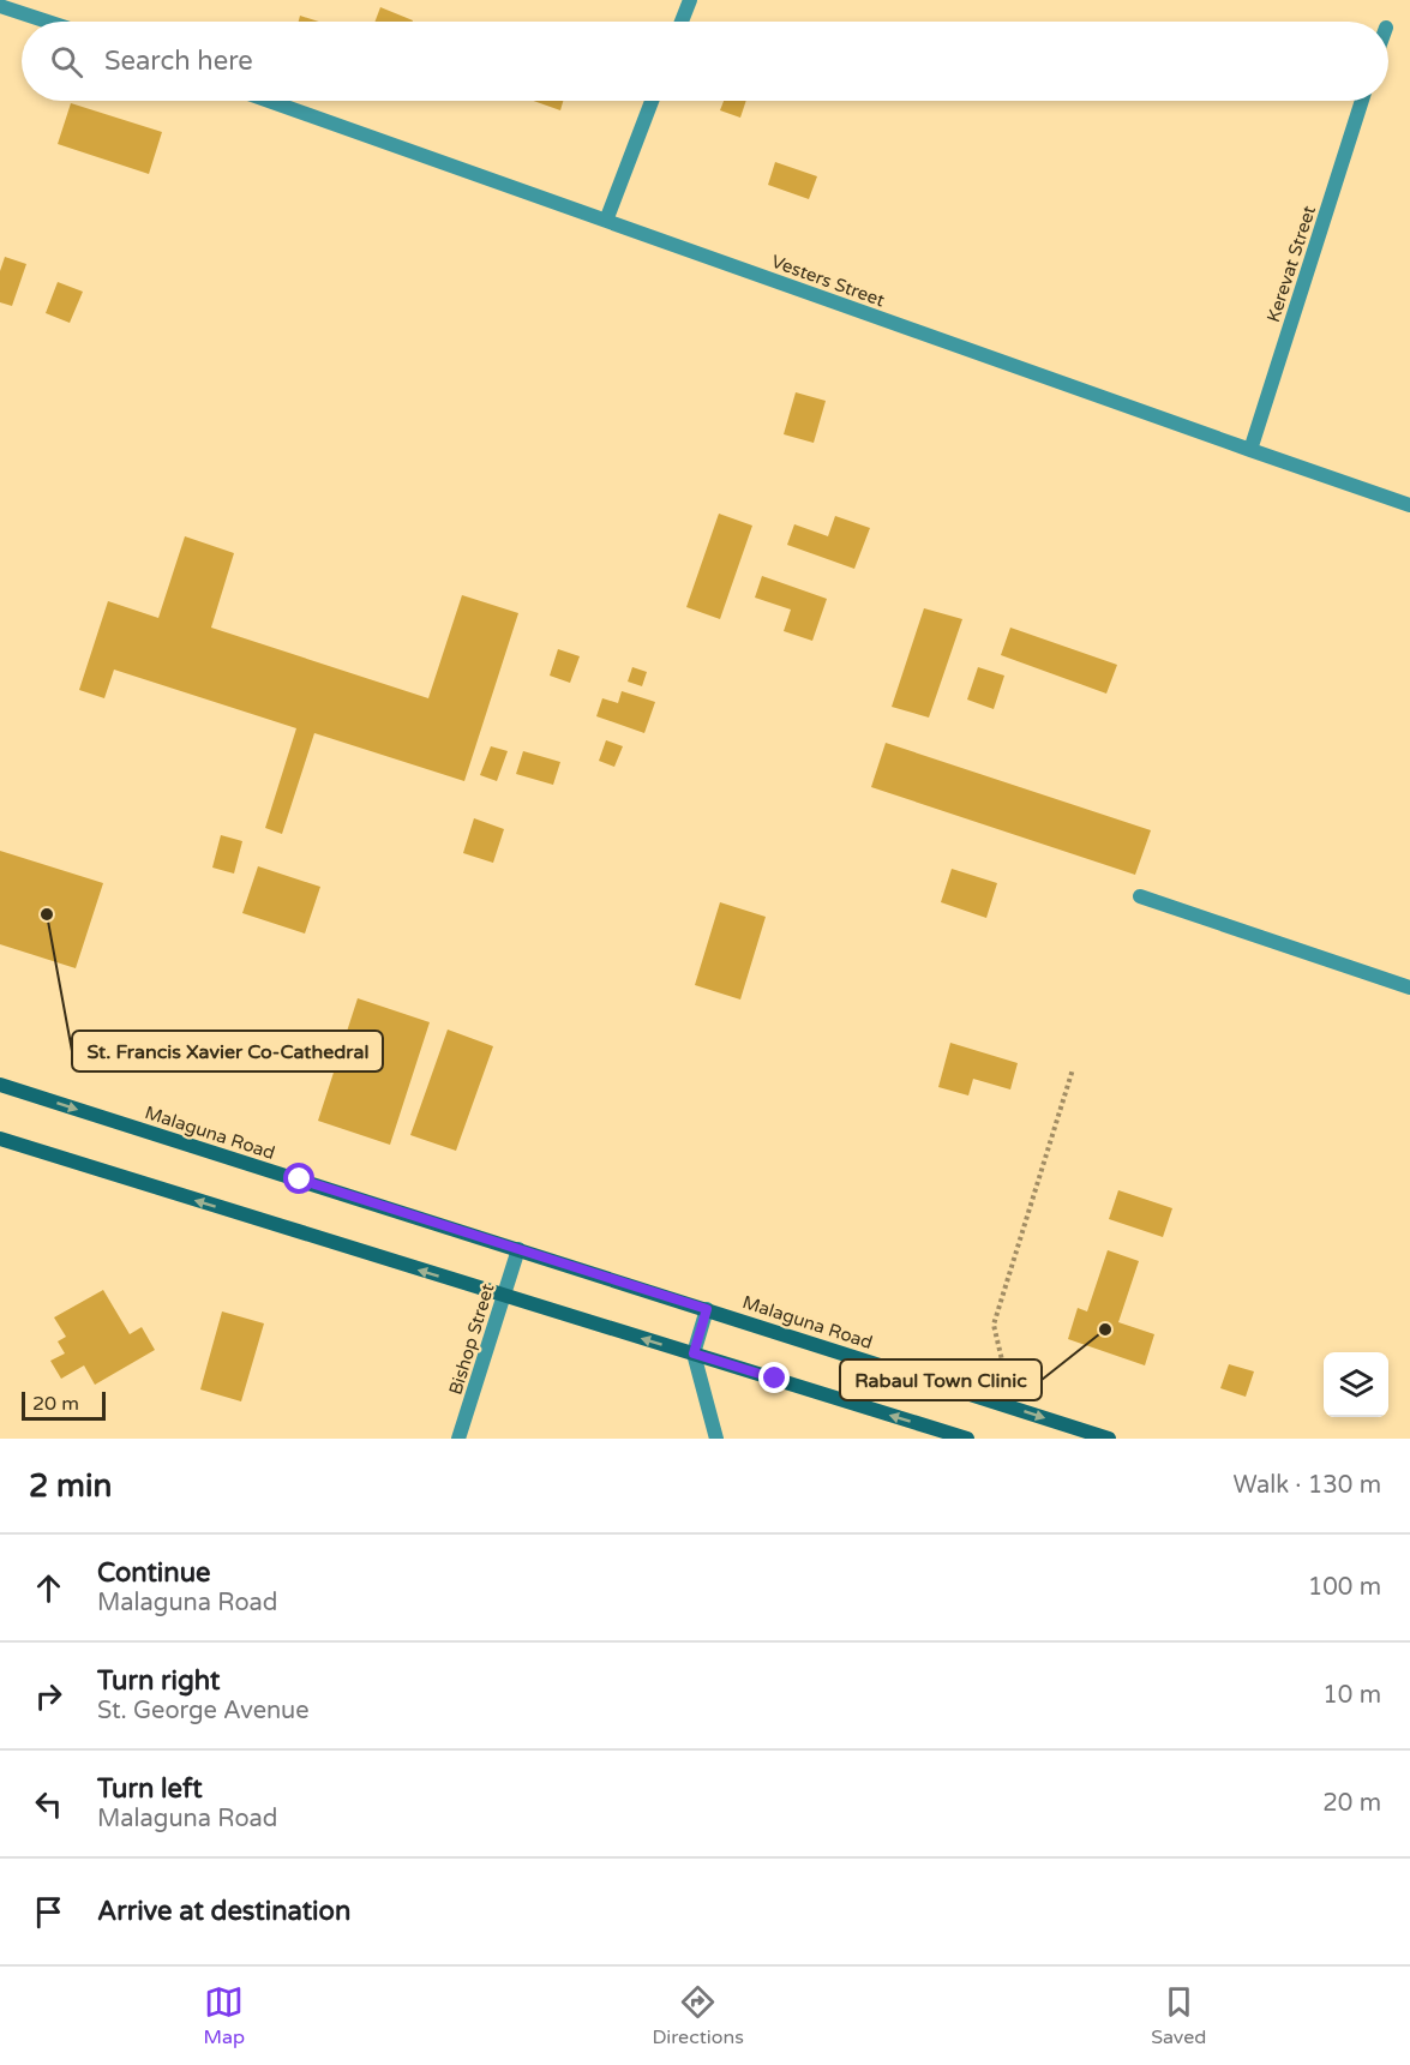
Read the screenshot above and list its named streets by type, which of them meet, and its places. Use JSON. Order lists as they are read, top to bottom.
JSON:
{
  "streets": {
    "street": [
      "Kerevat Street",
      "Vesters Street",
      "Malaguna Road",
      "Bishop Street"
    ]
  },
  "crossings": [
    ["Kerevat Street", "Vesters Street"],
    ["Malaguna Road", "Bishop Street"]
  ],
  "places": ["St. Francis Xavier Co-Cathedral", "Rabaul Town Clinic"],
  "scale_bar": "20 m",
  "page": {
    "search": "Search here",
    "scale": "20 m",
    "heading": ["2 min", "Walk · 130 m"],
    "list": [
      ["Continue", "Malaguna Road", "100 m"],
      ["Turn right", "St. George Avenue", "10 m"],
      ["Turn left", "Malaguna Road", "20 m"],
      "Arrive at destination"
    ],
    "nav": ["Map", "Directions", "Saved"]
  }
}
